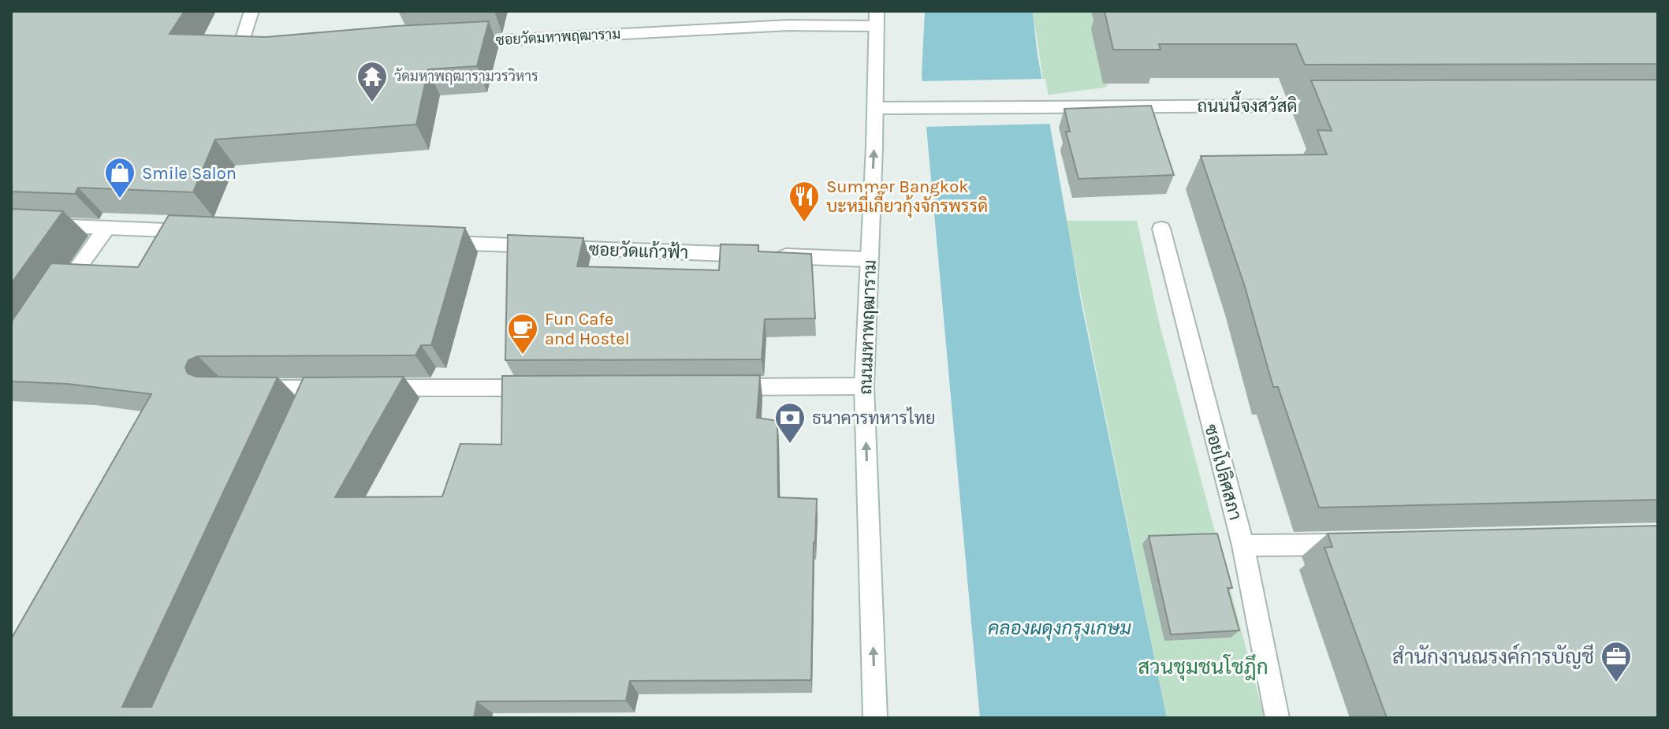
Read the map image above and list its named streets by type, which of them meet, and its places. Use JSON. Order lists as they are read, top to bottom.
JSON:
{
  "streets": {
    "street": [
      "ซอยวัดมหาพฤฒาราม",
      "ถนนนี้จงสวัสดิ",
      "ซอยวัดแก้วฟ้า",
      "ถนนมหาพฤฒาราม",
      "ซอยโปลิศสภา"
    ]
  },
  "crossings": [
    ["ซอยวัดมหาพฤฒาราม", "ถนนมหาพฤฒาราม"],
    ["ถนนนี้จงสวัสดิ", "ถนนมหาพฤฒาราม"],
    ["ซอยวัดแก้วฟ้า", "ถนนมหาพฤฒาราม"]
  ],
  "one_way": ["ถนนมหาพฤฒาราม"],
  "water": ["คลองผดุงกรุงเกษม"],
  "parks": ["สวนชุมชนโชฎึก"],
  "places": {
    "temple": ["วัดมหาพฤฒารามวรวิหาร"],
    "shop": ["Smile Salon"],
    "restaurant": ["Summer Bangkok บะหมี่เกี๊ยวกุ้งจักรพรรดิ"],
    "cafe": ["Fun Cafe and Hostel"],
    "bank": ["ธนาคารทหารไทย"],
    "office": ["สำนักงานณรงค์การบัญชี"]
  }
}
